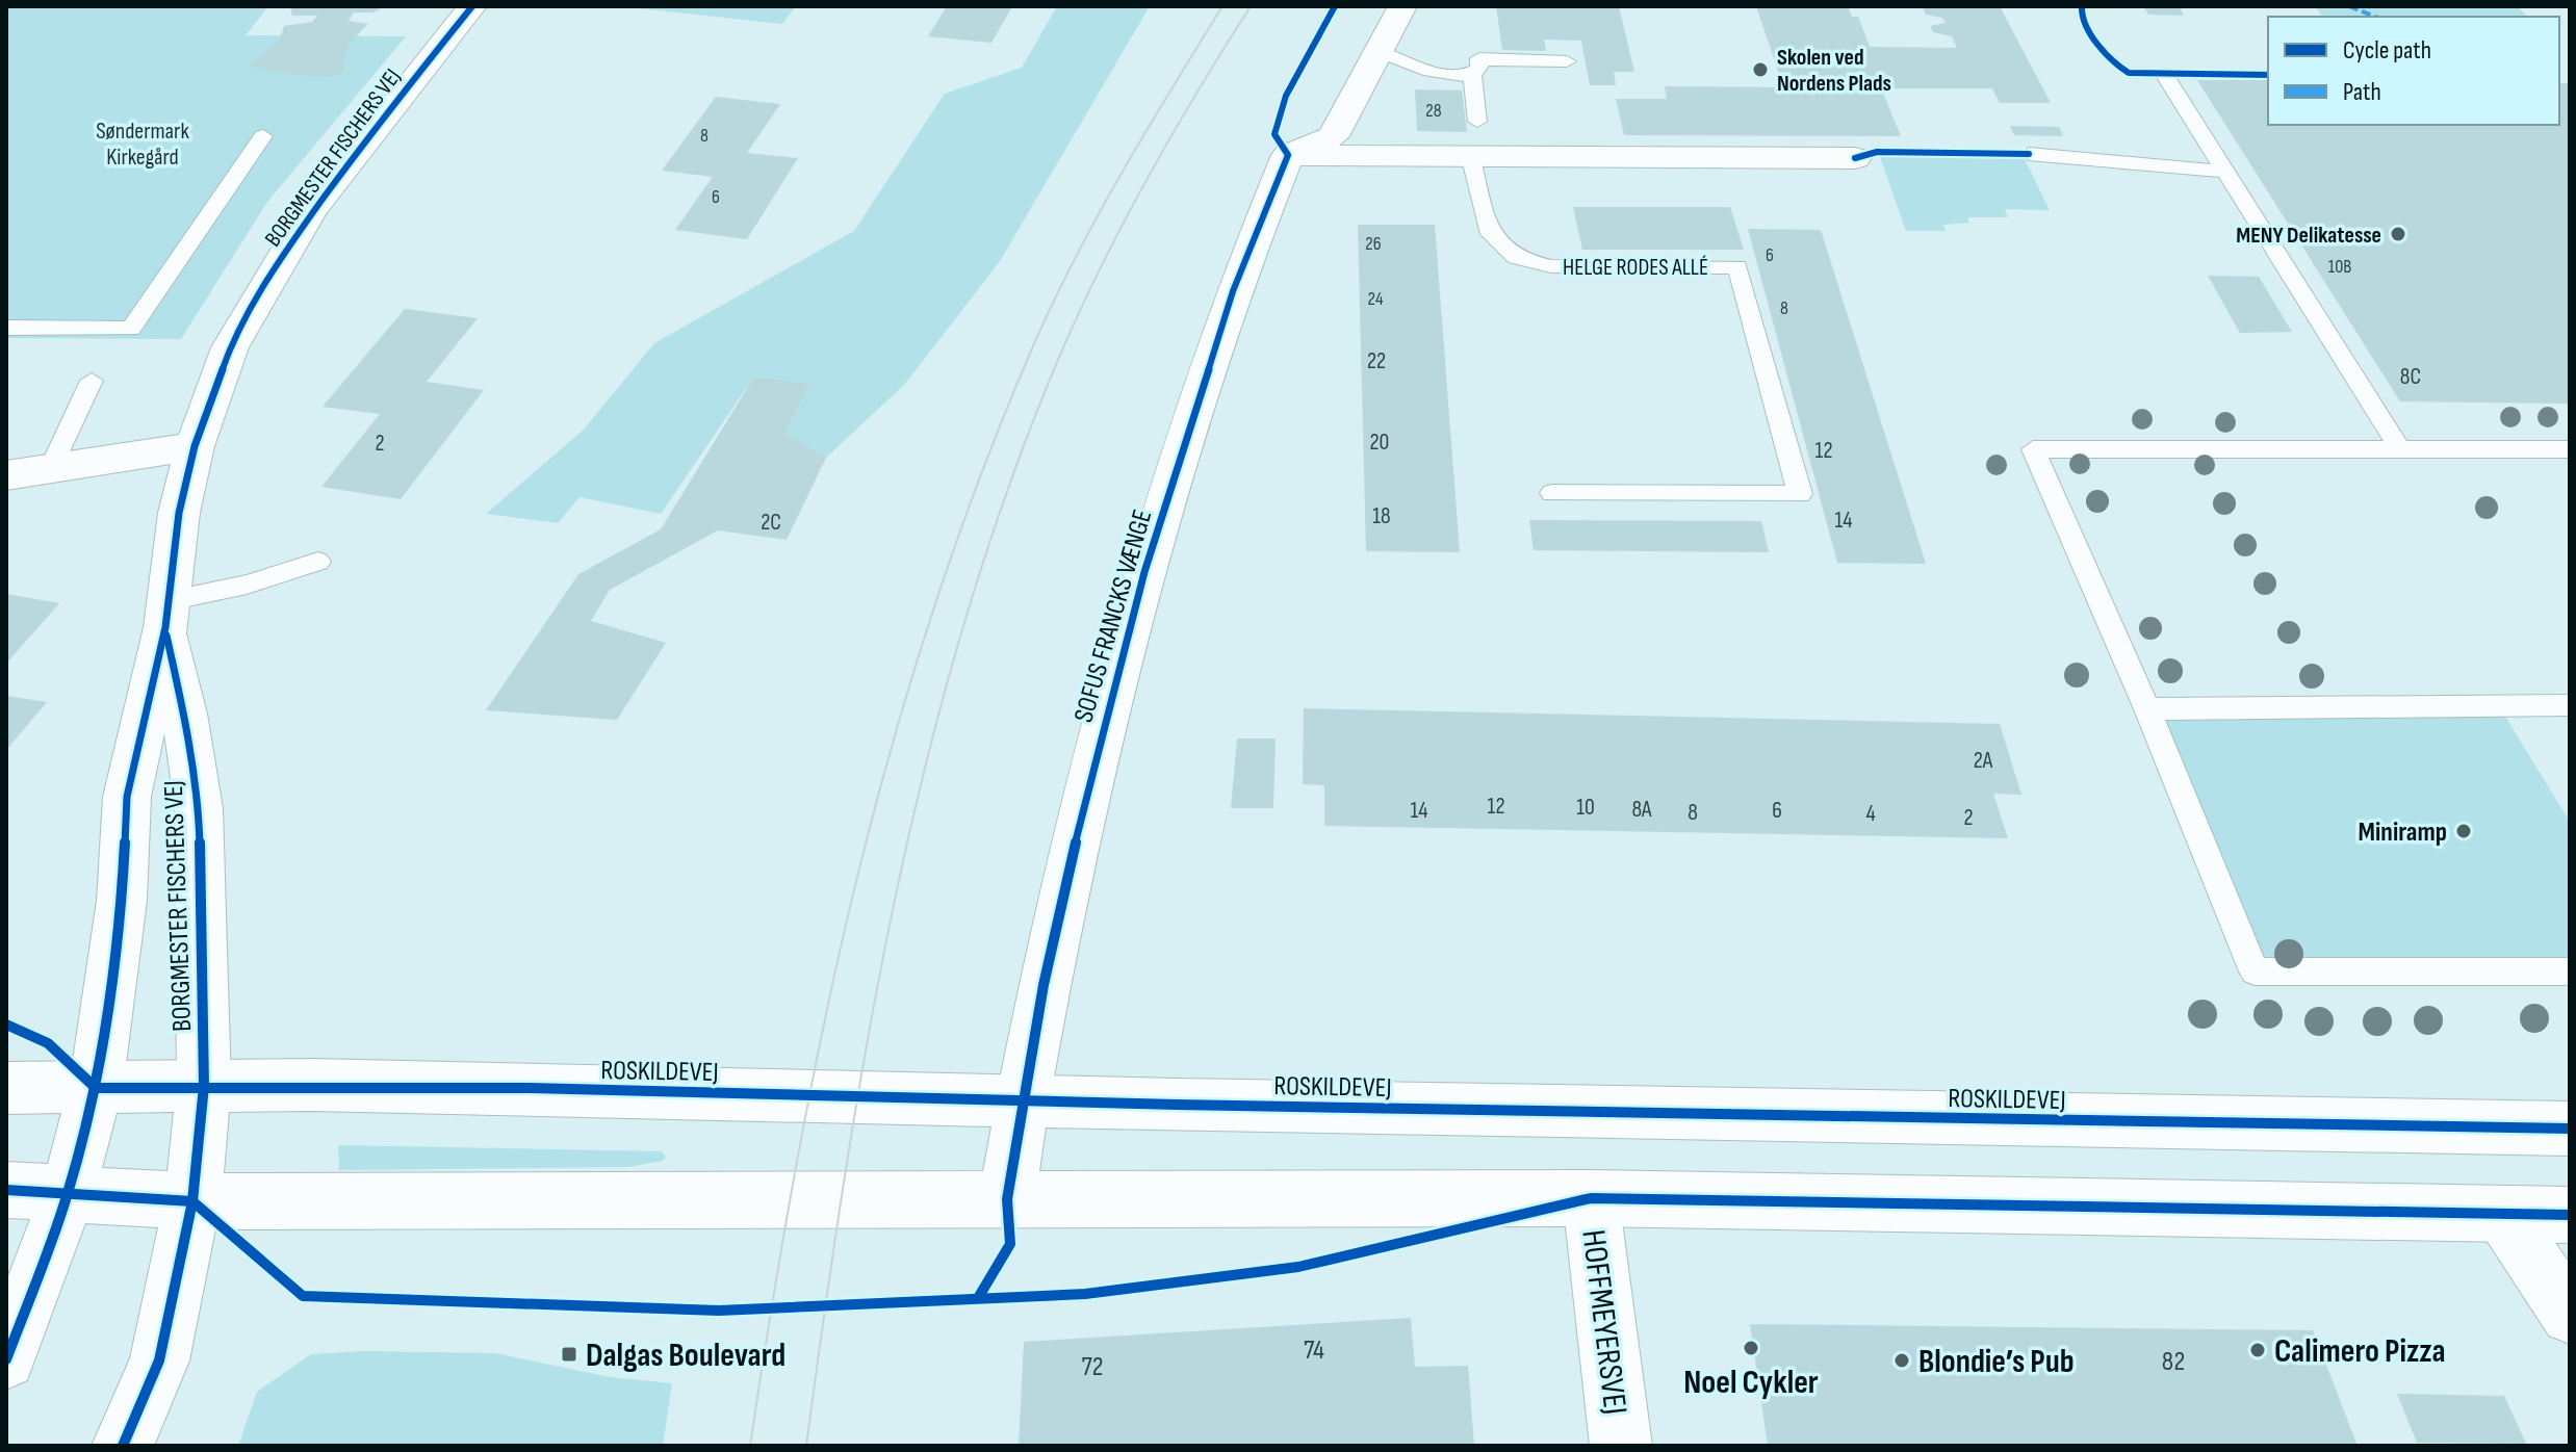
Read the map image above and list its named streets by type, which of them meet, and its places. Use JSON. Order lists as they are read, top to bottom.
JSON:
{
  "streets": {
    "street": [
      "BORGMESTER FISCHERS VEJ",
      "SOFUS FRANCKS VÆNGE",
      "ROSKILDEVEJ",
      "HOFFMEYERSVEJ"
    ],
    "lane": ["HELGE RODES ALLÉ"]
  },
  "crossings": [
    ["BORGMESTER FISCHERS VEJ", "ROSKILDEVEJ"],
    ["SOFUS FRANCKS VÆNGE", "ROSKILDEVEJ"]
  ],
  "parks": ["Søndermark Kirkegård"],
  "places": {
    "other": [
      "Skolen ved Nordens Plads",
      "MENY Delikatesse",
      "Miniramp",
      "Noel Cykler",
      "Calimero Pizza",
      "Blondie’s Pub"
    ],
    "transit": ["Dalgas Boulevard"]
  },
  "house_numbers": [
    "28",
    "8",
    "6",
    "26",
    "6",
    "10B",
    "24",
    "8",
    "22",
    "8C",
    "20",
    "2",
    "12",
    "18",
    "14",
    "2C",
    "2A",
    "12",
    "10",
    "8A",
    "14",
    "6",
    "8",
    "4",
    "2",
    "74",
    "82",
    "72"
  ],
  "legend": ["Cycle path", "Path"]
}
